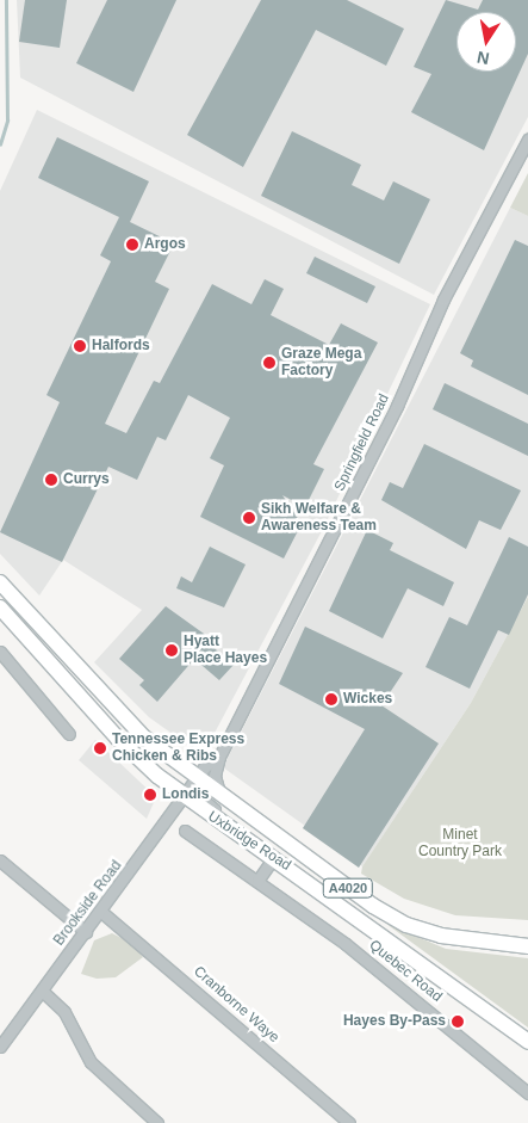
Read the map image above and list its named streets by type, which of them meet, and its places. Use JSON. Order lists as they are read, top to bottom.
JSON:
{
  "streets": {
    "main road": ["Uxbridge Road", "A4020"],
    "street": [
      "Springfield Road",
      "Brookside Road",
      "Quebec Road",
      "Cranborne Waye"
    ]
  },
  "crossings": [
    ["Springfield Road", "Uxbridge Road"],
    ["Springfield Road", "Brookside Road"],
    ["Uxbridge Road", "Brookside Road"],
    ["Brookside Road", "Cranborne Waye"]
  ],
  "parks": ["Minet Country Park"],
  "places": [
    "Argos",
    "Halfords",
    "Graze Mega Factory",
    "Currys",
    "Sikh Welfare & Awareness Team",
    "Hyatt Place Hayes",
    "Wickes",
    "Tennessee Express Chicken & Ribs",
    "Londis",
    "Hayes By-Pass"
  ],
  "north": "bottom"
}
